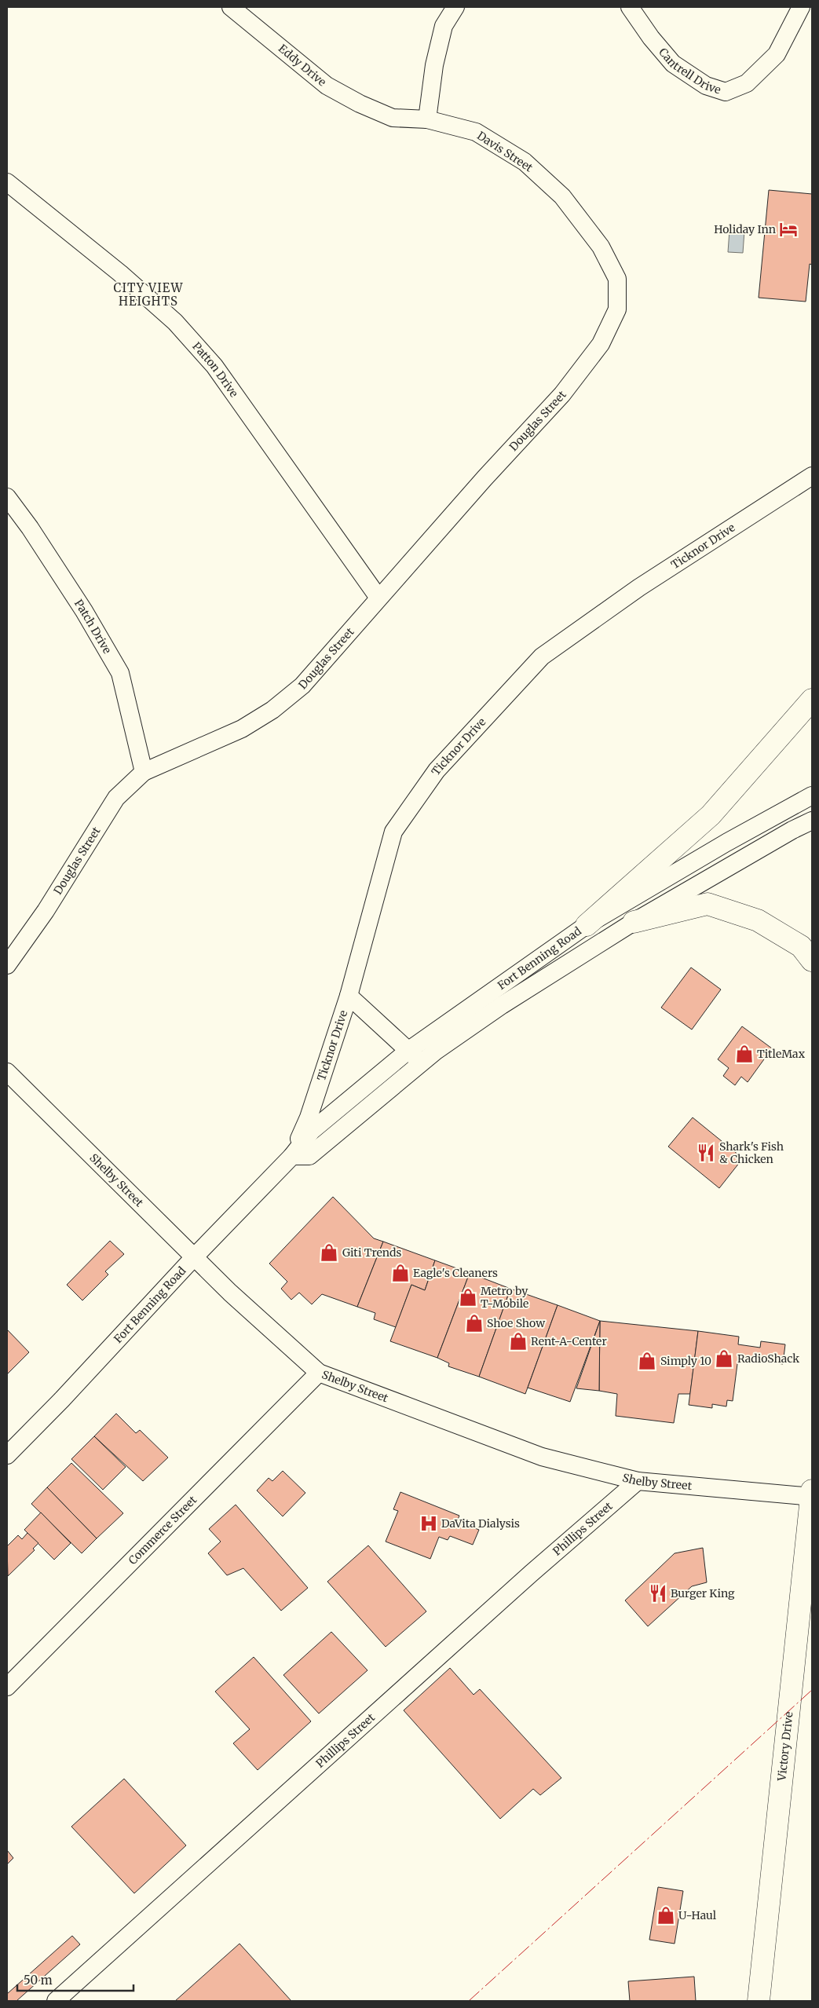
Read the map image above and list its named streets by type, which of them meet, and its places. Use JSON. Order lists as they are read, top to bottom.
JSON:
{
  "streets": {
    "highway": ["Victory Drive"],
    "street": [
      "Eddy Drive",
      "Cantrell Drive",
      "Davis Street",
      "Patton Drive",
      "Douglas Street",
      "Ticknor Drive",
      "Patch Drive",
      "Fort Benning Road",
      "Shelby Street",
      "Phillips Street",
      "Commerce Street"
    ]
  },
  "crossings": [
    ["Eddy Drive", "Davis Street"],
    ["Davis Street", "Douglas Street"],
    ["Patton Drive", "Douglas Street"],
    ["Douglas Street", "Patch Drive"],
    ["Ticknor Drive", "Fort Benning Road"],
    ["Fort Benning Road", "Shelby Street"],
    ["Shelby Street", "Phillips Street"],
    ["Shelby Street", "Commerce Street"],
    ["Shelby Street", "Victory Drive"]
  ],
  "districts": ["CITY VIEW HEIGHTS"],
  "places": {
    "hotel": ["Holiday Inn"],
    "shop": [
      "TitleMax",
      "Giti Trends",
      "Eagle's Cleaners",
      "Metro by T-Mobile",
      "Shoe Show",
      "Rent-A-Center",
      "RadioShack",
      "Simply 10",
      "U-Haul"
    ],
    "restaurant": ["Shark's Fish & Chicken", "Burger King"],
    "hospital": ["DaVita Dialysis"]
  },
  "scale_bar": "50 m"
}
